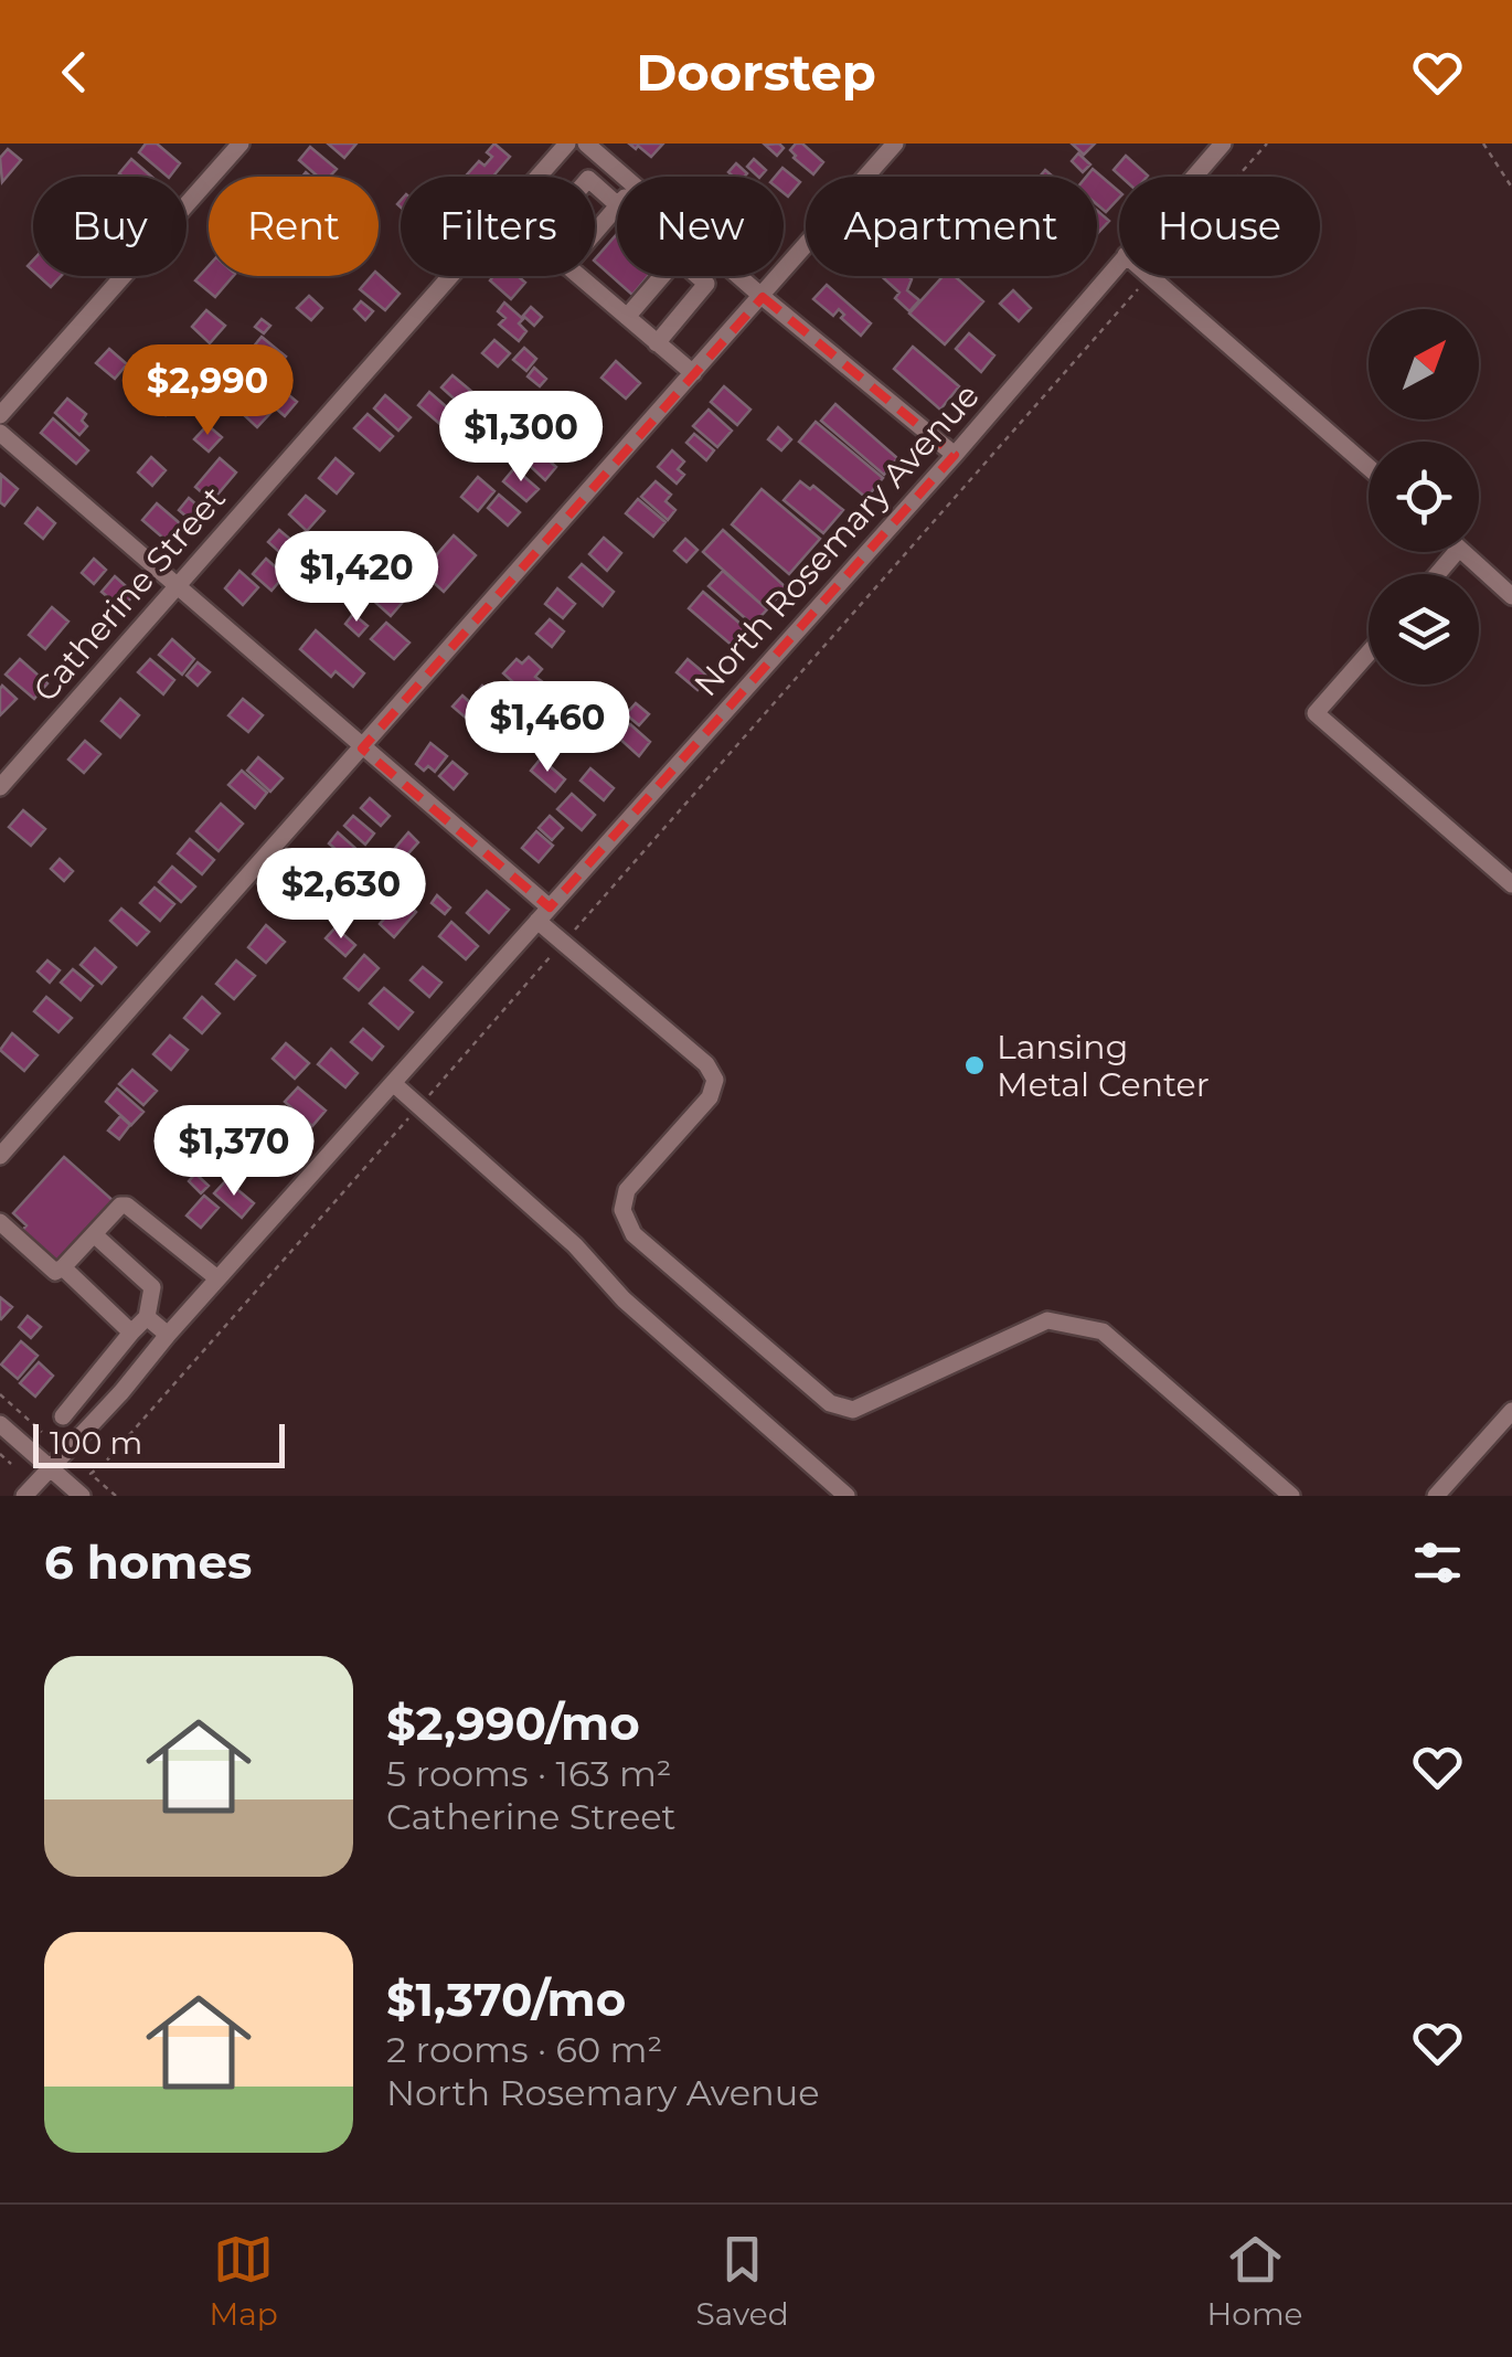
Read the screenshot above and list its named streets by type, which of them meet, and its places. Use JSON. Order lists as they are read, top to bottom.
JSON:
{
  "streets": {
    "street": ["North Rosemary Avenue", "Catherine Street"]
  },
  "places": ["Lansing Metal Center"],
  "scale_bar": "100 m",
  "north": "top right",
  "page": {
    "header": "Doorstep",
    "chip": [
      "Buy",
      "Rent",
      "Filters",
      "New",
      "Apartment",
      "House"
    ],
    "price": [
      "$2,990",
      "$1,300",
      "$1,420",
      "$1,460",
      "$2,630",
      "$1,370"
    ],
    "scale": "100 m",
    "heading": "6 homes",
    "list": [
      {
        "name": "$2,990/mo",
        "note": "5 rooms · 163 m² · Catherine Street"
      },
      {
        "name": "$1,370/mo",
        "note": "2 rooms · 60 m² · North Rosemary Avenue"
      }
    ],
    "tabs": ["Map", "Saved", "Home"]
  }
}
